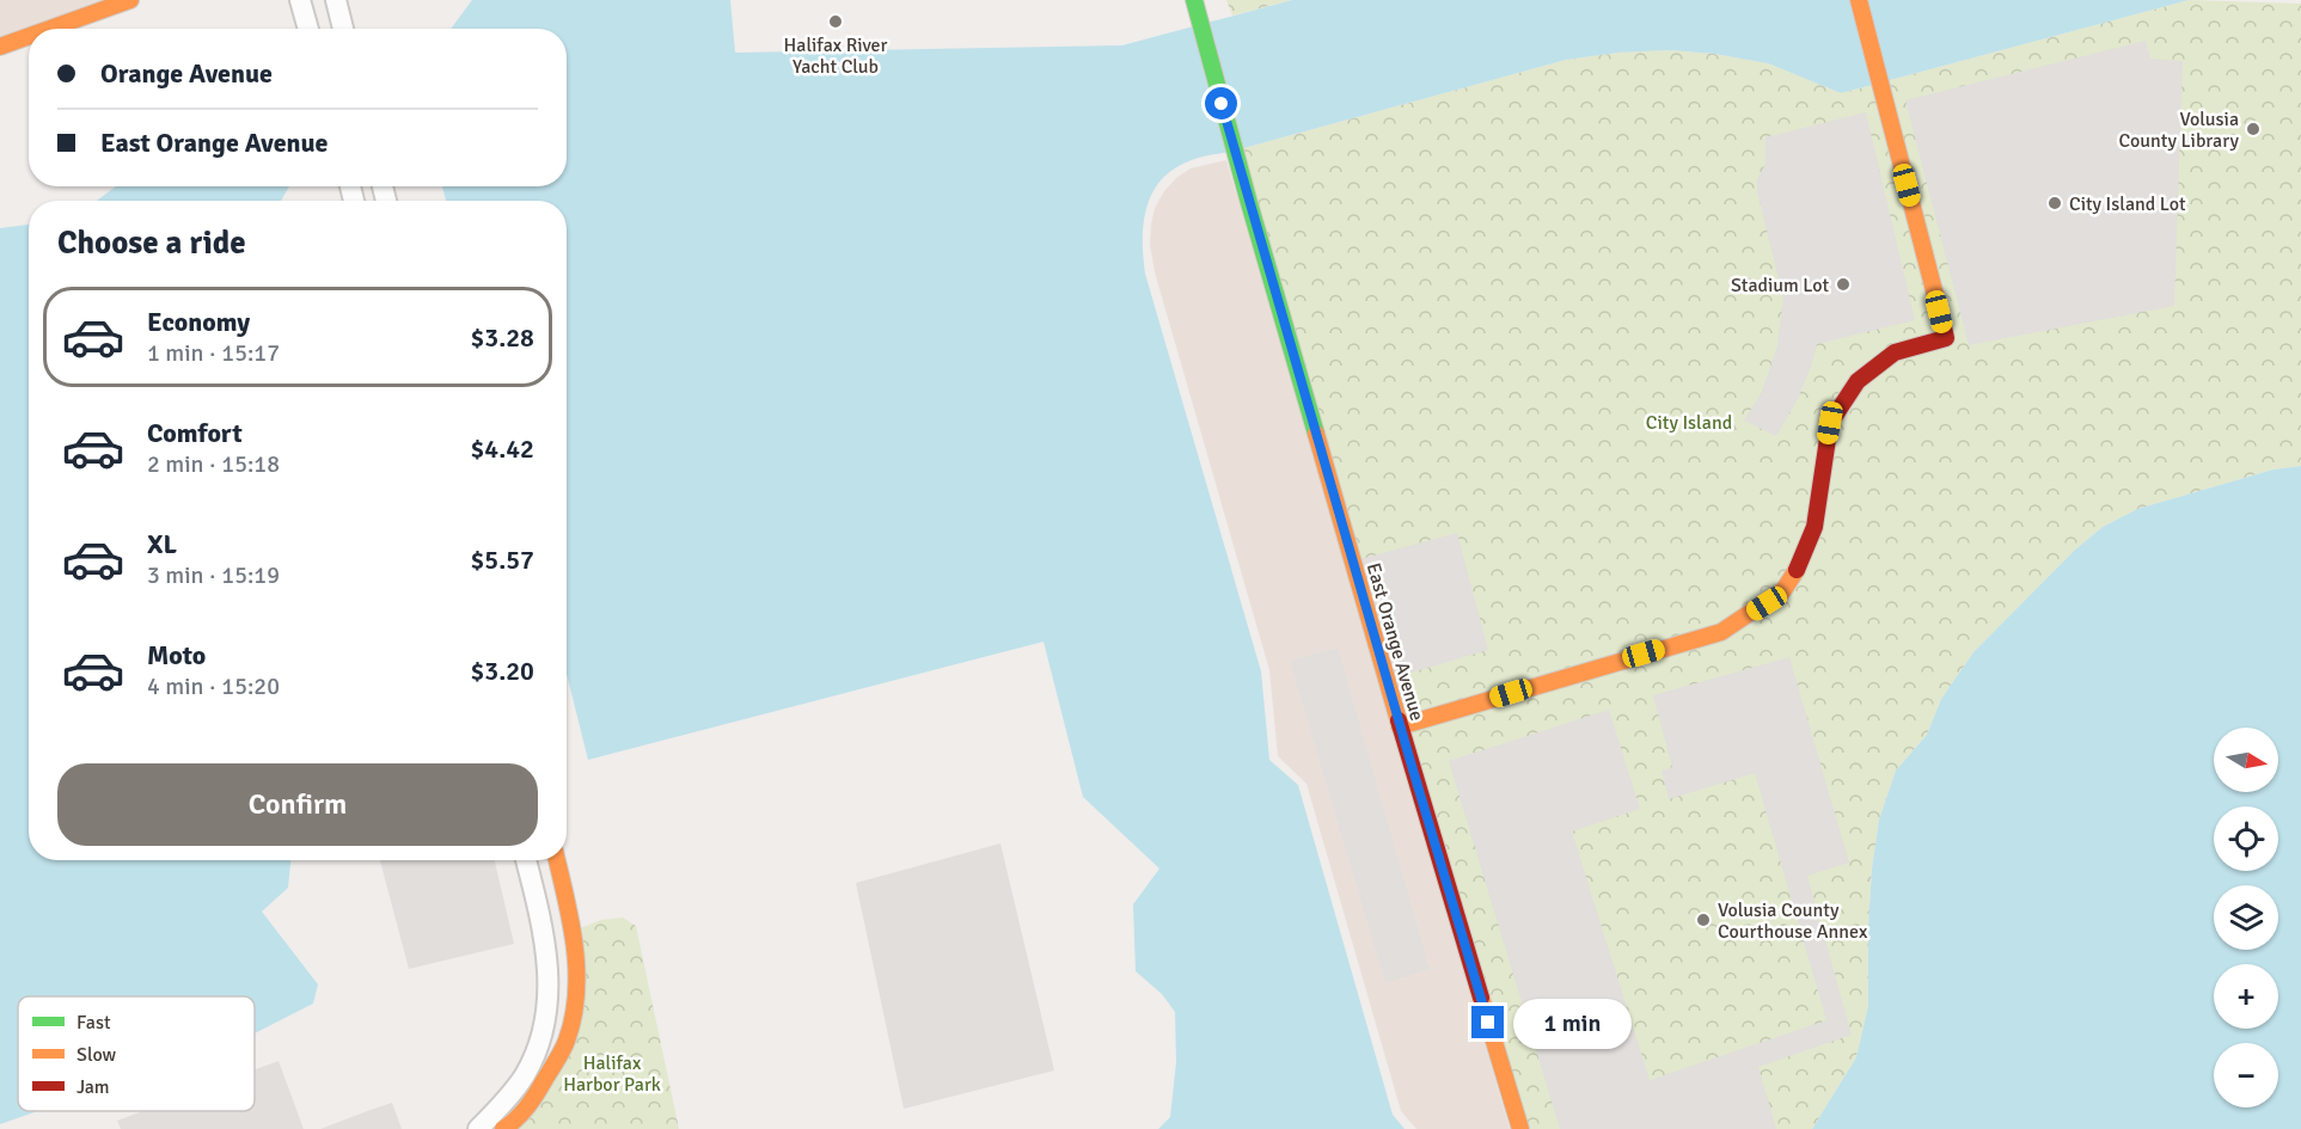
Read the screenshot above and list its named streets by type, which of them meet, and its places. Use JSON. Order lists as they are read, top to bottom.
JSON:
{
  "streets": {
    "street": ["East Orange Avenue"]
  },
  "parks": ["City Island", "Halifax Harbor Park"],
  "places": [
    "Halifax River Yacht Club",
    "Volusia County Library",
    "City Island Lot",
    "Stadium Lot",
    "Volusia County Courthouse Annex"
  ],
  "legend": ["Fast", "Slow", "Jam"],
  "north": "right",
  "page": {
    "banner": ["Orange Avenue", "East Orange Avenue"],
    "heading": "Choose a ride",
    "list": [
      {
        "name": "Economy",
        "note": "1 min · 15:17",
        "value": "$3.28"
      },
      {
        "name": "Comfort",
        "note": "2 min · 15:18",
        "value": "$4.42"
      },
      {
        "name": "XL",
        "note": "3 min · 15:19",
        "value": "$5.57"
      },
      {
        "name": "Moto",
        "note": "4 min · 15:20",
        "value": "$3.20"
      }
    ],
    "map_buttons": ["+", "−"],
    "buttons": "Confirm",
    "bubble": "1 min"
  }
}
